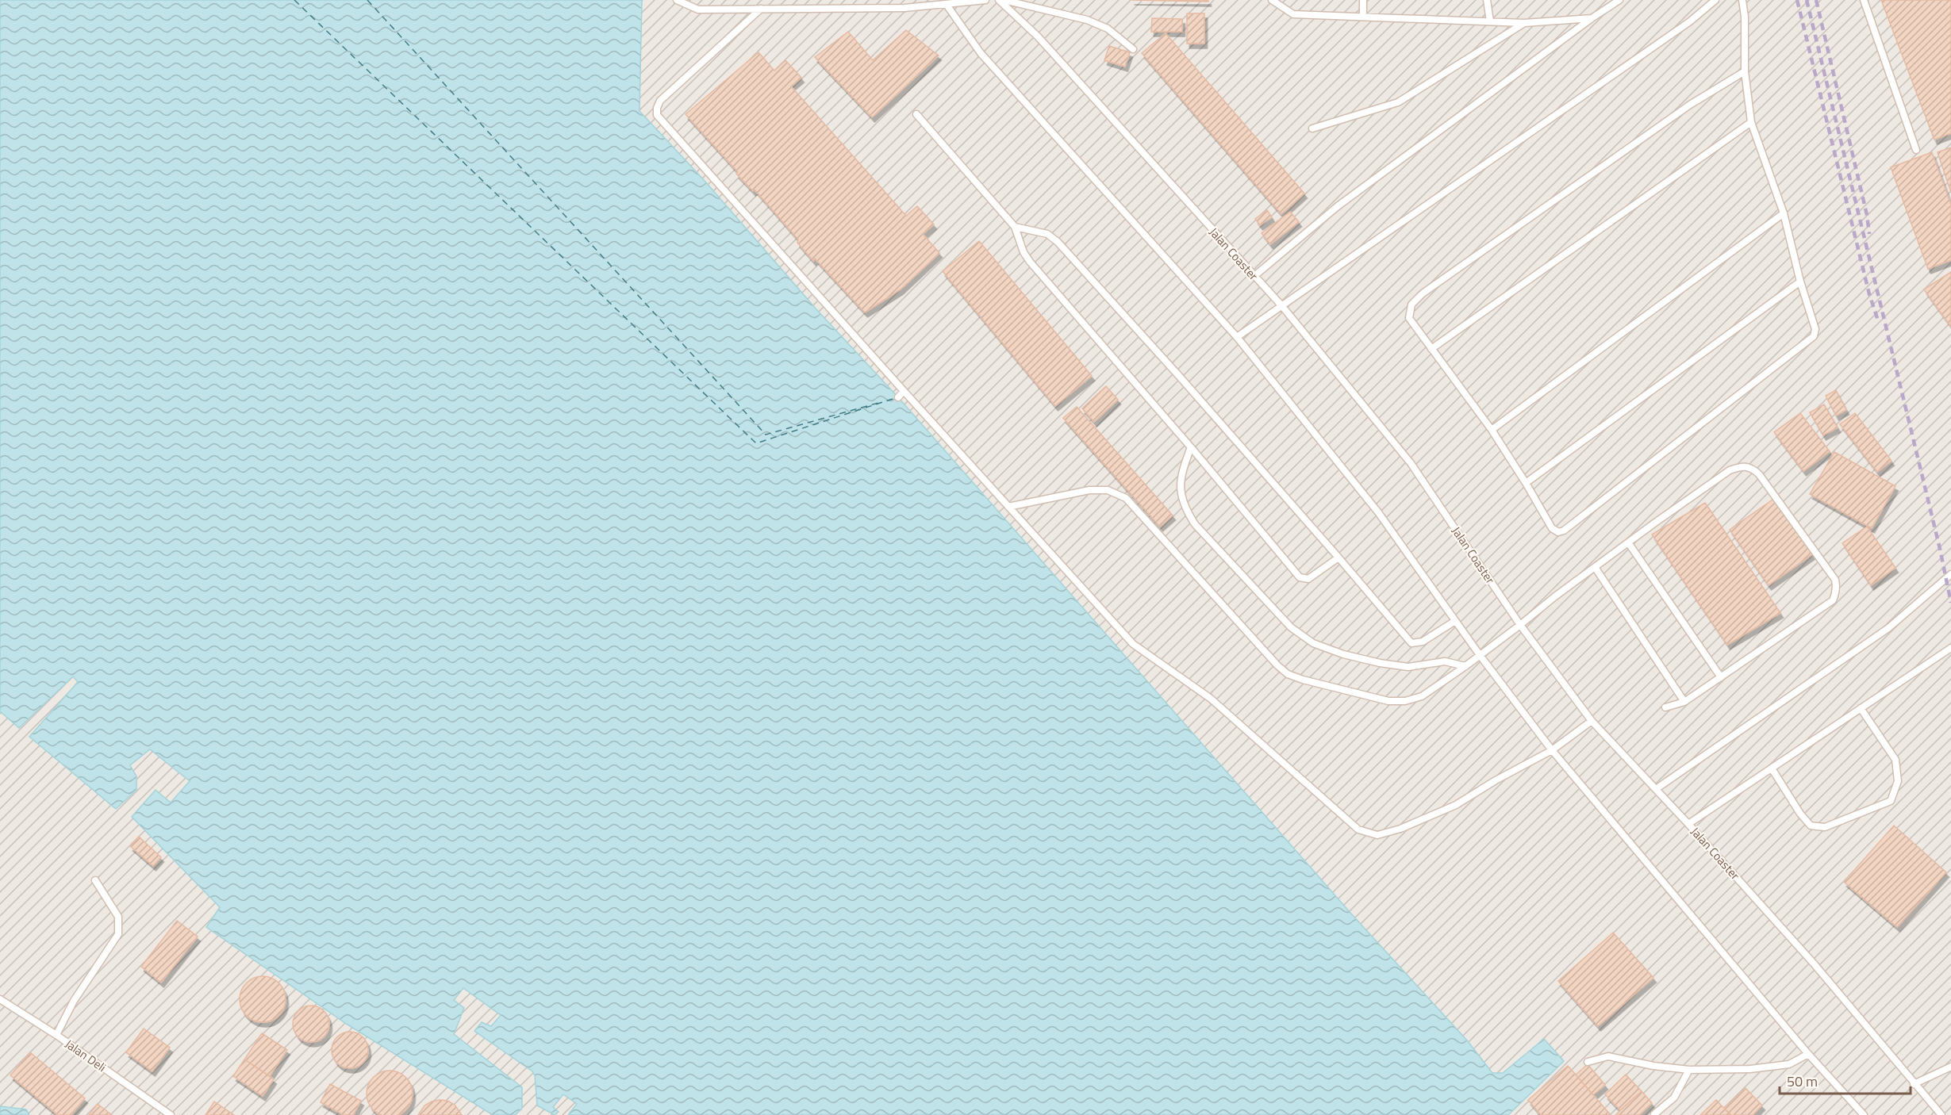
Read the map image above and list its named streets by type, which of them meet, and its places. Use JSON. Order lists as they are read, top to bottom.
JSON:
{
  "streets": {
    "lane": ["Jalan Coaster", "Jalan Deli"]
  },
  "scale_bar": "50 m"
}
